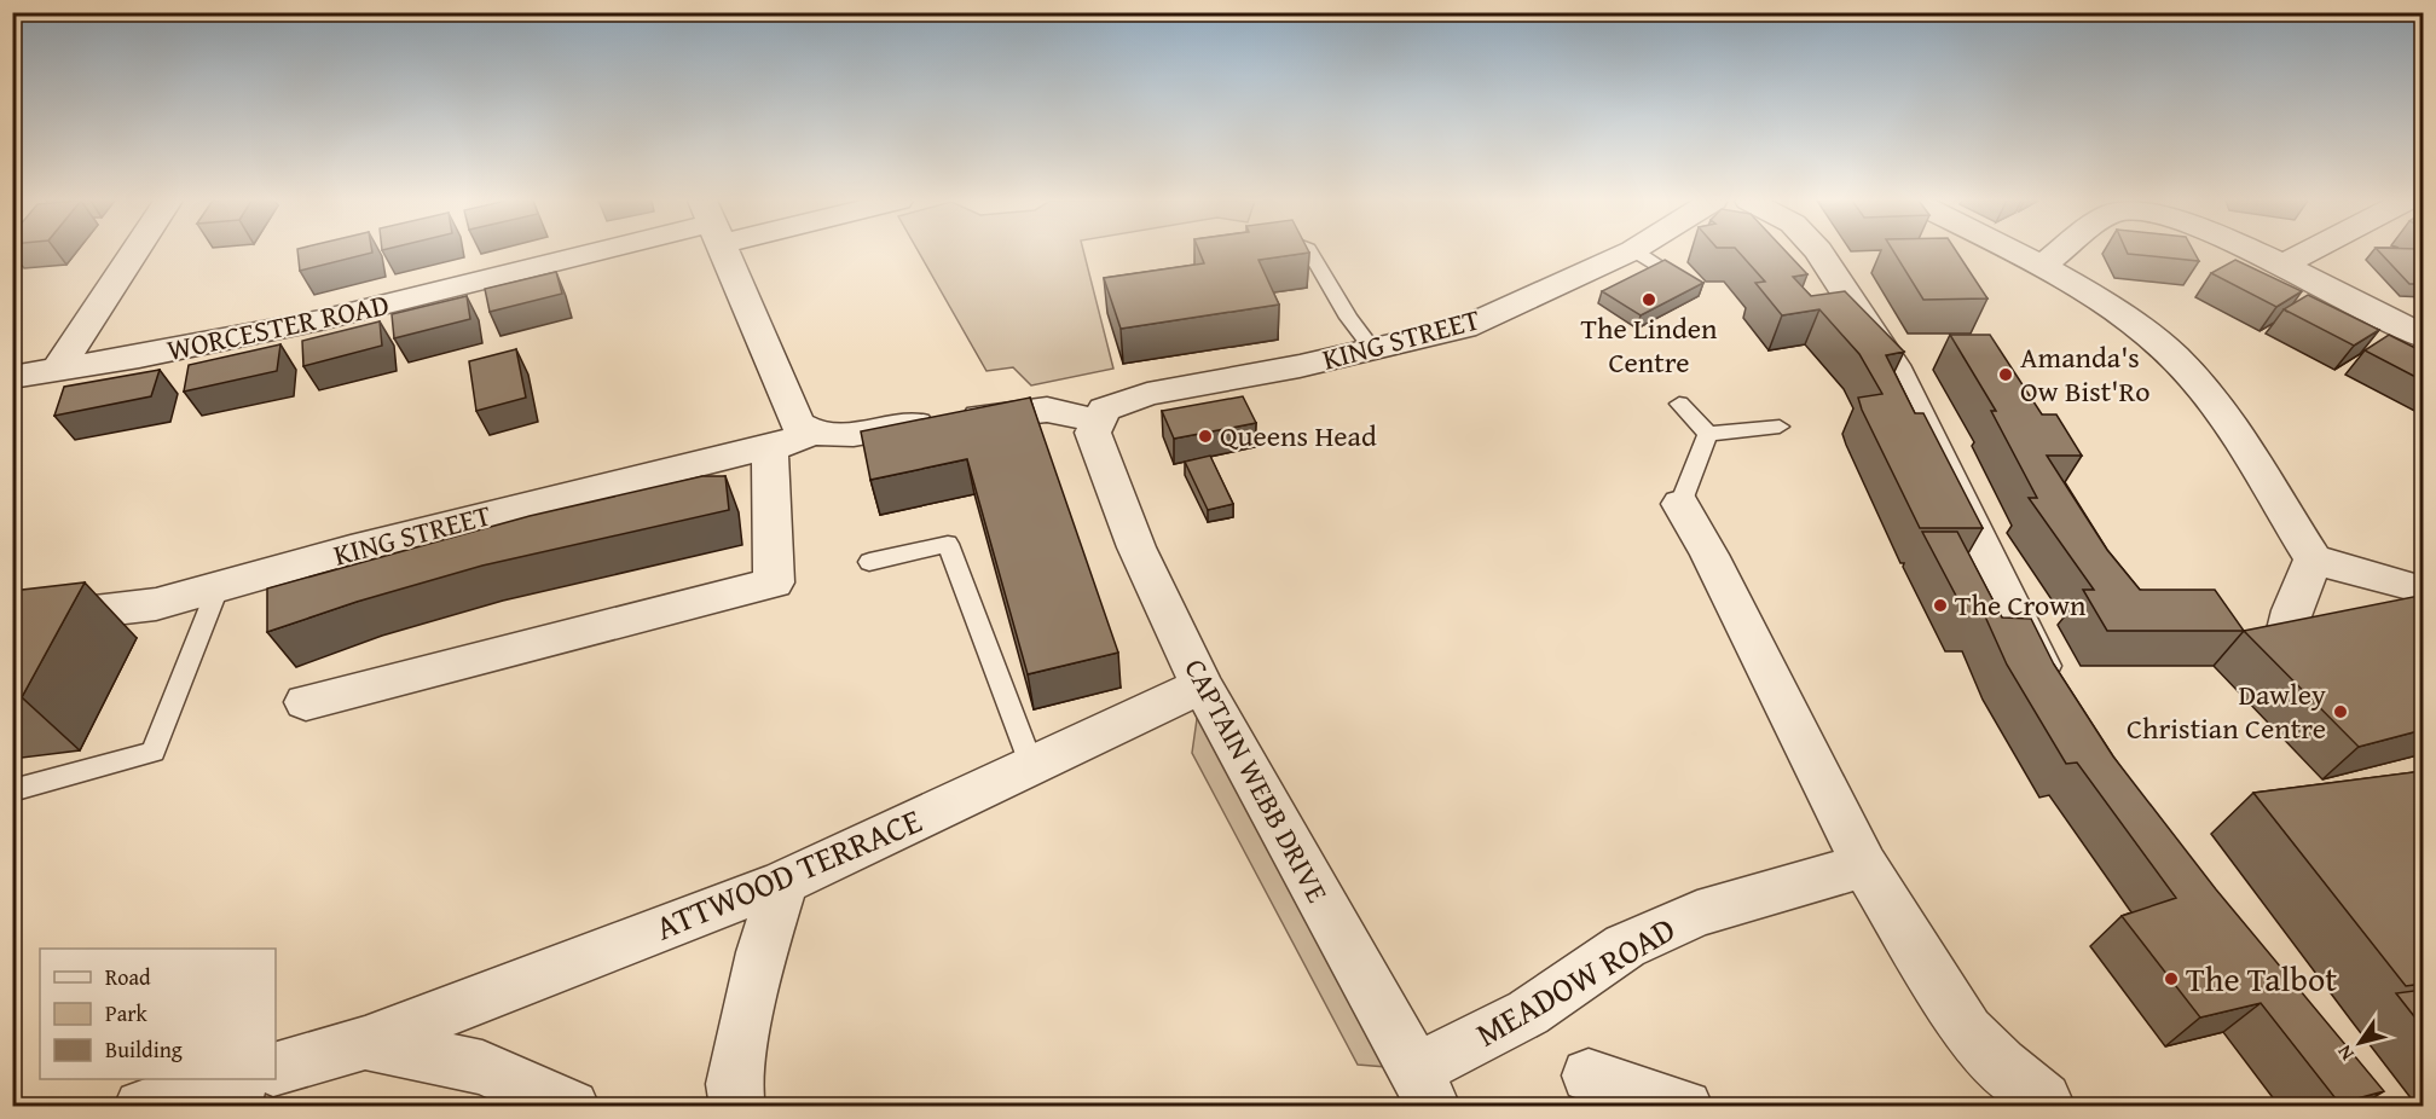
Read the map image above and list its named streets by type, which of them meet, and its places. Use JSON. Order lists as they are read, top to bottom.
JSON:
{
  "streets": {
    "street": [
      "WORCESTER ROAD",
      "KING STREET",
      "CAPTAIN WEBB DRIVE",
      "ATTWOOD TERRACE",
      "MEADOW ROAD"
    ]
  },
  "crossings": [
    ["KING STREET", "CAPTAIN WEBB DRIVE"],
    ["CAPTAIN WEBB DRIVE", "ATTWOOD TERRACE"],
    ["CAPTAIN WEBB DRIVE", "MEADOW ROAD"]
  ],
  "places": [
    "The Linden Centre",
    "Amanda's Ow Bist'Ro",
    "Queens Head",
    "The Crown",
    "Dawley Christian Centre",
    "The Talbot"
  ],
  "legend": ["Road", "Park", "Building"],
  "north": "bottom left"
}
